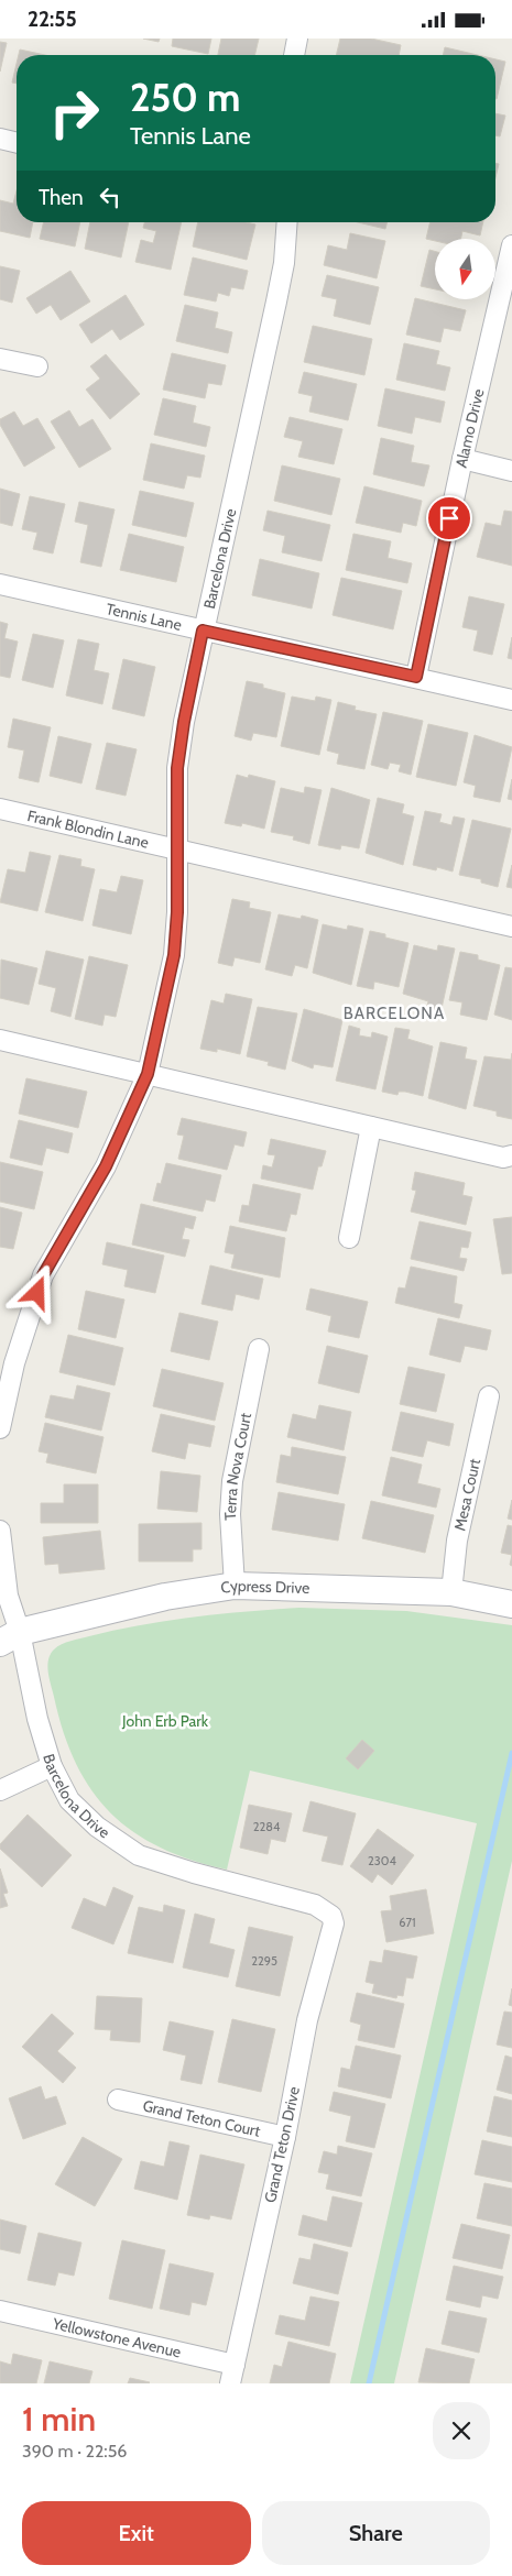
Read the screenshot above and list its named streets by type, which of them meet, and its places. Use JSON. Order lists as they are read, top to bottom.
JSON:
{
  "streets": {
    "street": [
      "Alamo Drive",
      "Barcelona Drive",
      "Tennis Lane",
      "Frank Blondin Lane",
      "Terra Nova Court",
      "Mesa Court",
      "Cypress Drive",
      "Grand Teton Court",
      "Grand Teton Drive",
      "Yellowstone Avenue"
    ]
  },
  "crossings": [
    ["Alamo Drive", "Tennis Lane"],
    ["Barcelona Drive", "Tennis Lane"],
    ["Barcelona Drive", "Frank Blondin Lane"],
    ["Barcelona Drive", "Cypress Drive"],
    ["Barcelona Drive", "Grand Teton Drive"],
    ["Terra Nova Court", "Cypress Drive"],
    ["Mesa Court", "Cypress Drive"],
    ["Grand Teton Court", "Grand Teton Drive"],
    ["Grand Teton Drive", "Yellowstone Avenue"]
  ],
  "districts": ["BARCELONA"],
  "parks": ["John Erb Park"],
  "house_numbers": [
    "2284",
    "2304",
    "671",
    "2295"
  ],
  "north": "bottom",
  "page": {
    "status": "22:55",
    "turn": ["250 m", "Tennis Lane"],
    "then": "Then",
    "heading": ["1 min", "390 m · 22:56"],
    "buttons": ["Exit", "Share"]
  }
}
